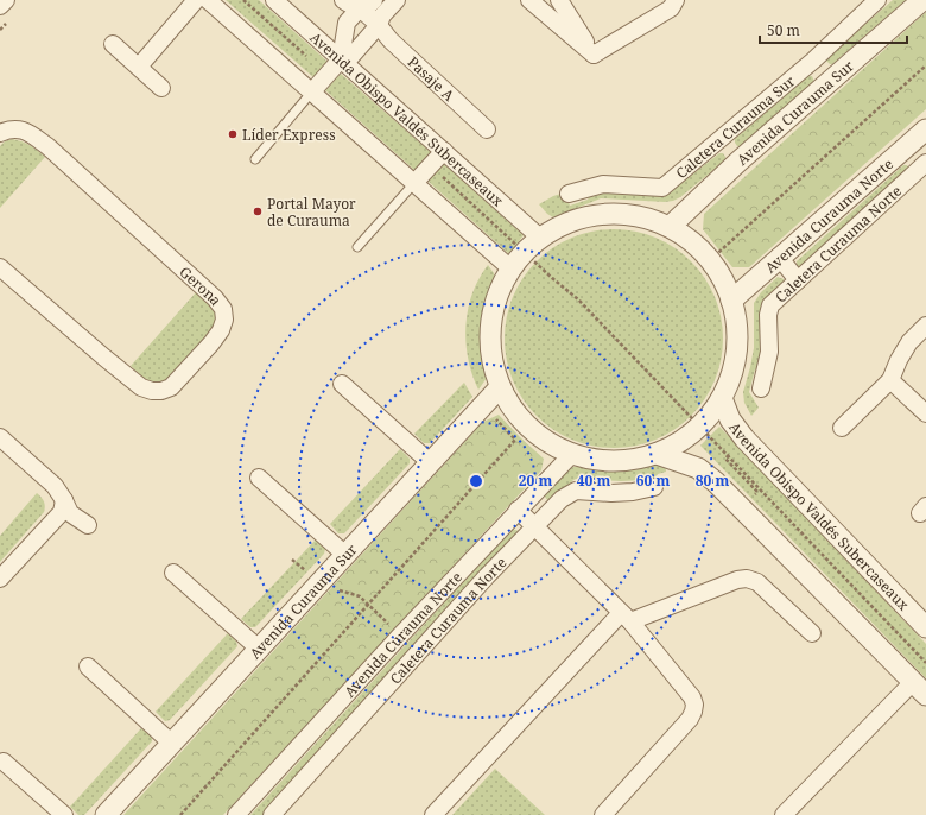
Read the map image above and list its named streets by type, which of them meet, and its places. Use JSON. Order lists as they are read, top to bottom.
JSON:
{
  "streets": {
    "street": [
      "Pasaje A",
      "Avenida Curauma Sur",
      "Avenida Obispo Valdés Subercaseaux",
      "Caletera Curauma Sur",
      "Avenida Curauma Norte",
      "Caletera Curauma Norte",
      "Gerona"
    ]
  },
  "places": ["Líder Express", "Portal Mayor de Curauma"],
  "scale_bar": "50 m",
  "rings": [
    "20 m",
    "40 m",
    "60 m",
    "80 m"
  ]
}
